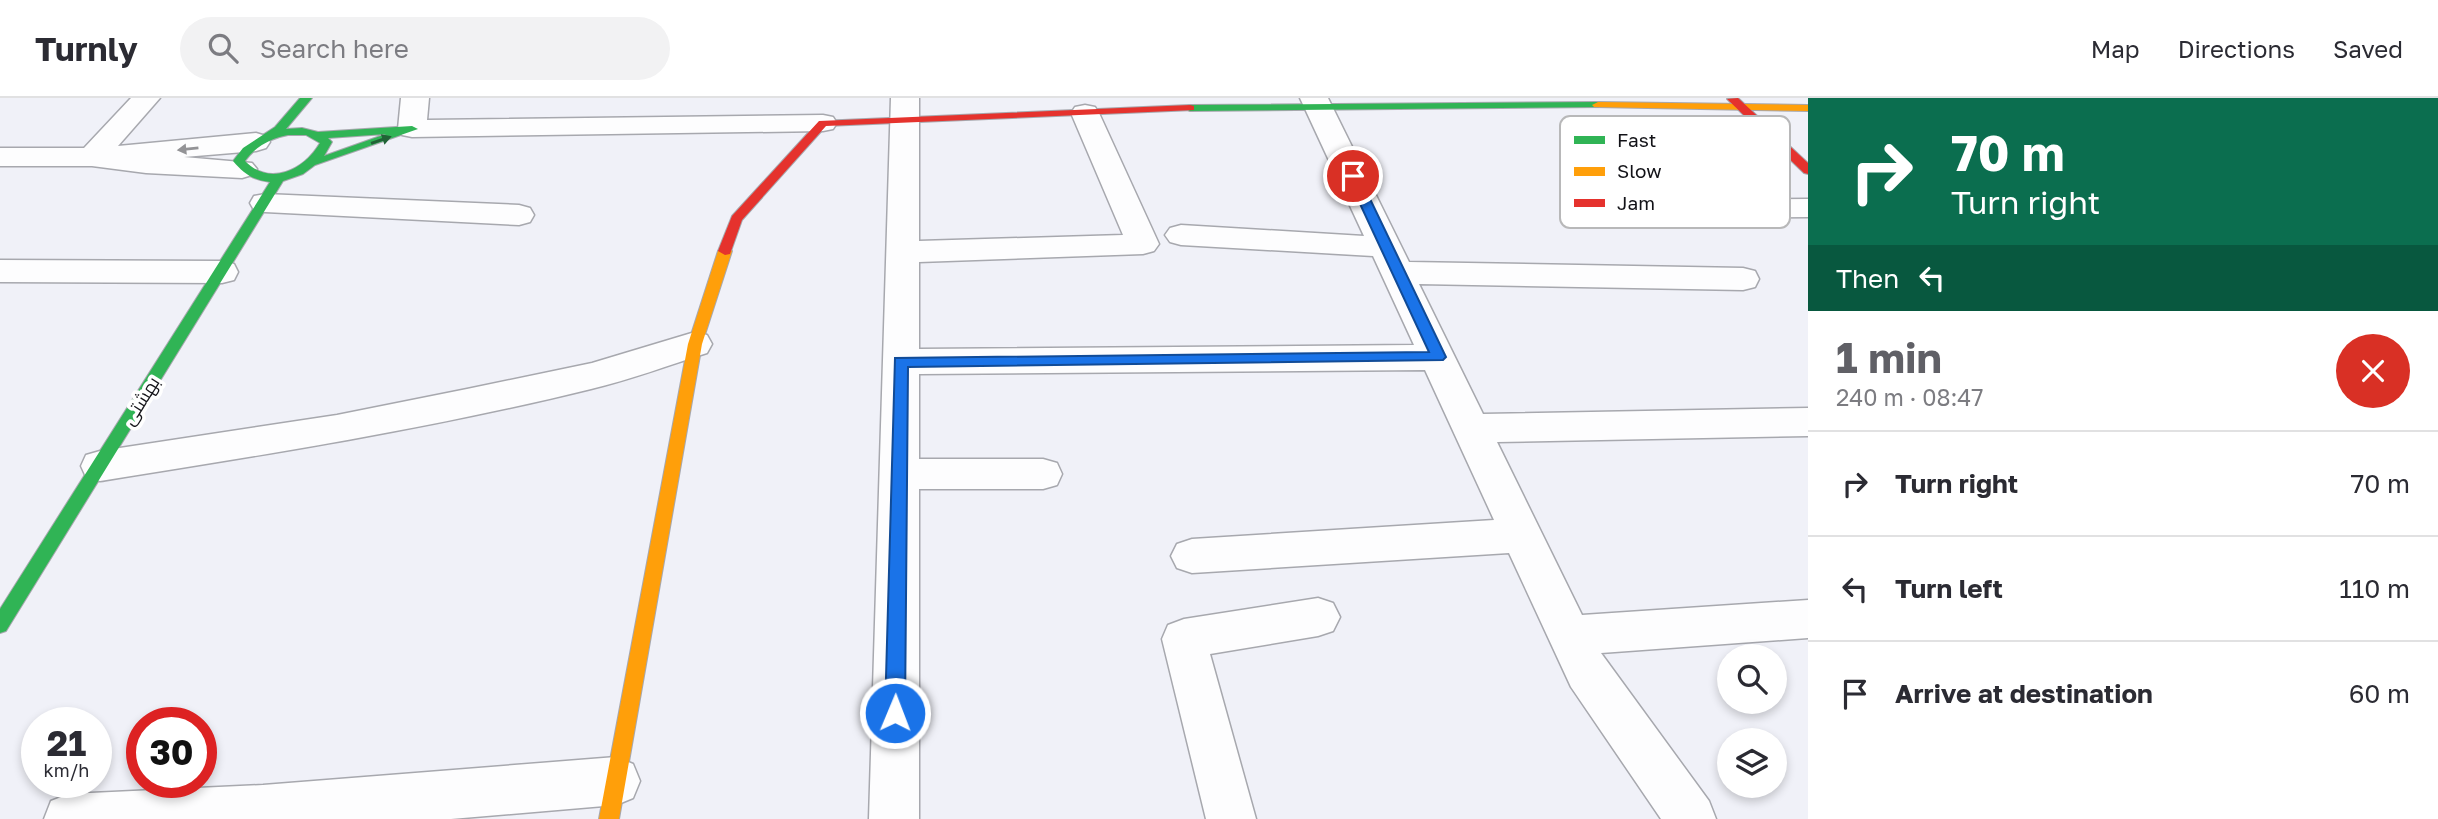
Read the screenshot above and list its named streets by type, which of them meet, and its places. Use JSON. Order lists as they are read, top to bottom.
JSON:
{
  "streets": {
    "street": ["بهشتی"]
  },
  "legend": ["Fast", "Slow", "Jam"],
  "page": {
    "header": "Turnly",
    "search": "Search here",
    "nav": ["Map", "Directions", "Saved"],
    "turn": ["70 m", "Turn right"],
    "then": "Then",
    "heading": ["1 min", "240 m · 08:47"],
    "list": [
      {
        "name": "Turn right",
        "value": "70 m"
      },
      {
        "name": "Turn left",
        "value": "110 m"
      },
      {
        "name": "Arrive at destination",
        "value": "60 m"
      }
    ],
    "speed": "21 km/h",
    "limit": "30"
  }
}
